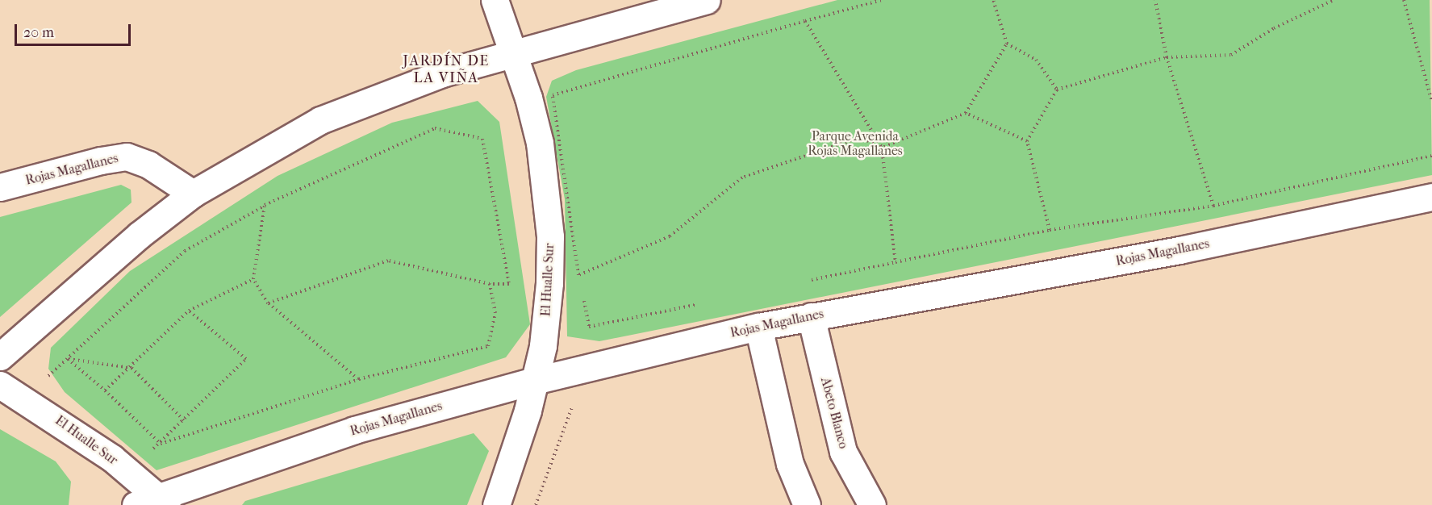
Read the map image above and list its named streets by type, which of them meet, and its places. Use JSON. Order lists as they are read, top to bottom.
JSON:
{
  "streets": {
    "street": ["Rojas Magallanes", "El Hualle Sur", "Abeto Blanco"]
  },
  "crossings": [
    ["Rojas Magallanes", "El Hualle Sur"],
    ["Rojas Magallanes", "Abeto Blanco"]
  ],
  "districts": ["JARDÍN DE LA VIÑA"],
  "parks": ["Parque Avenida Rojas Magallanes"],
  "scale_bar": "20 m"
}
